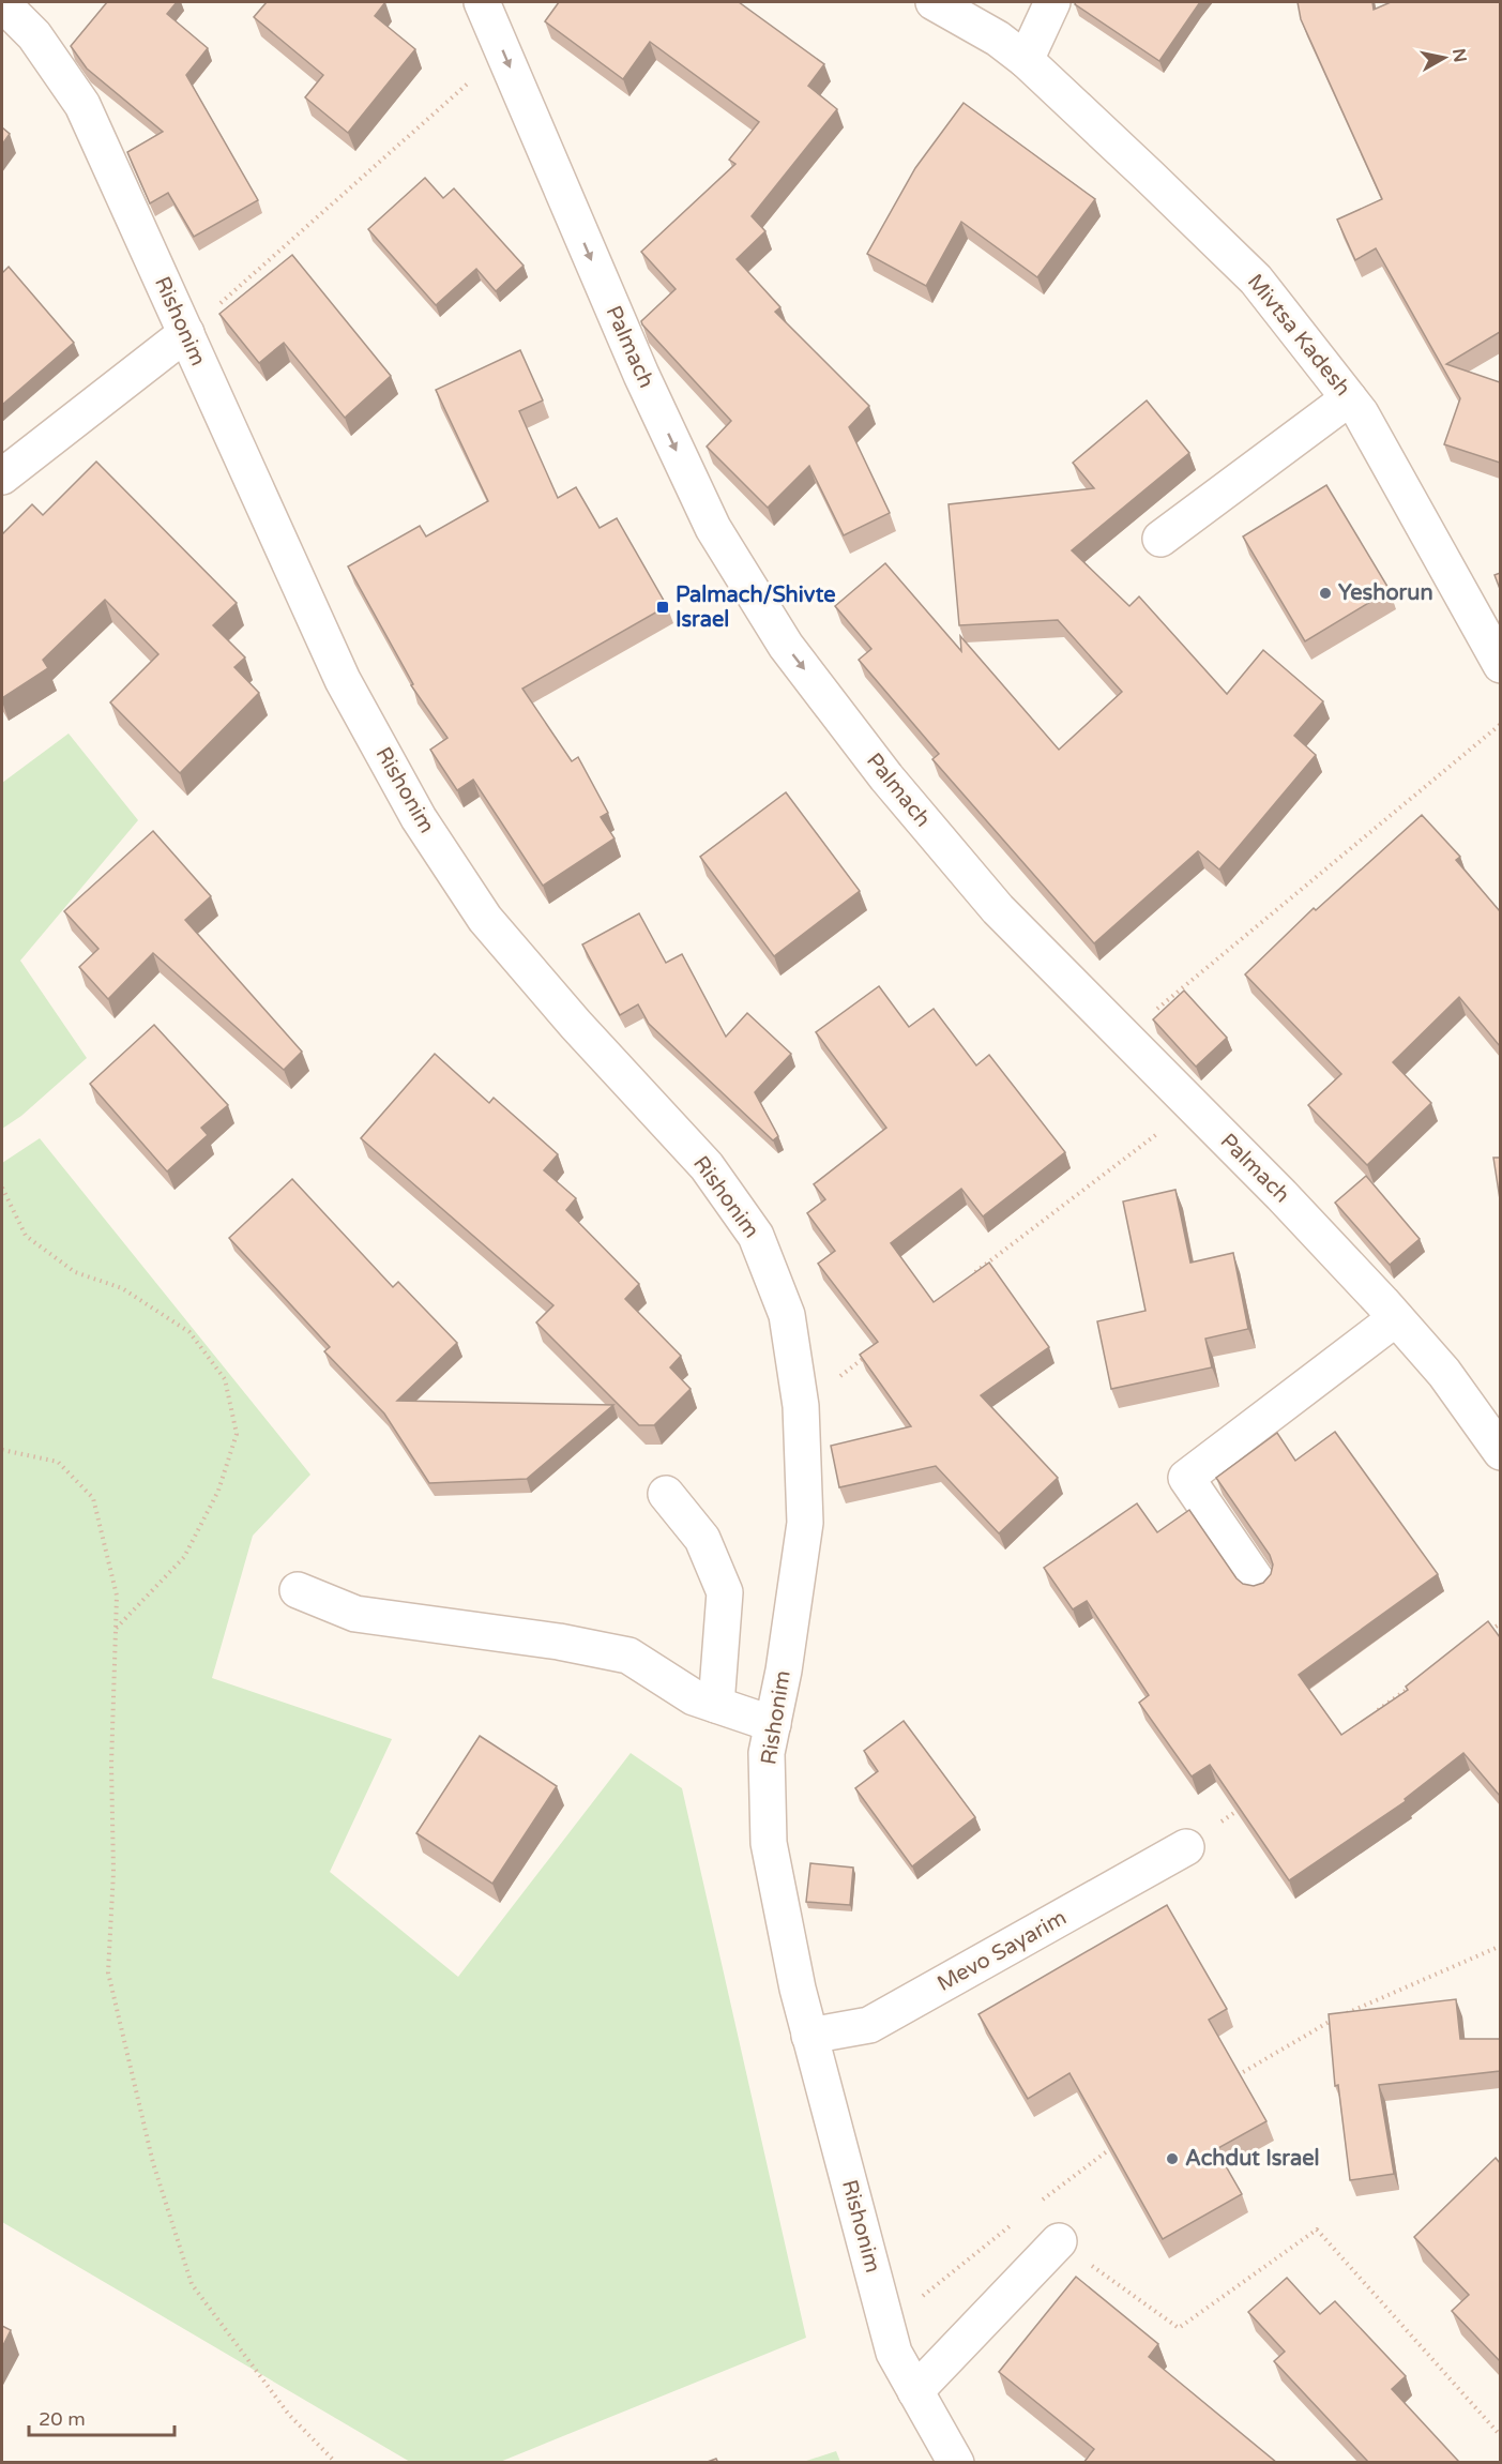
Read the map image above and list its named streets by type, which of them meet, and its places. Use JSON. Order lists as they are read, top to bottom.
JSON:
{
  "streets": {
    "street": [
      "Rishonim",
      "Mivtsa Kadesh",
      "Palmach",
      "Mevo Sayarim"
    ]
  },
  "crossings": [
    ["Rishonim", "Mevo Sayarim"]
  ],
  "one_way": ["Palmach"],
  "places": {
    "other": ["Yeshorun", "Achdut Israel"],
    "transit": ["Palmach/Shivte Israel"]
  },
  "scale_bar": "20 m",
  "north": "right"
}
